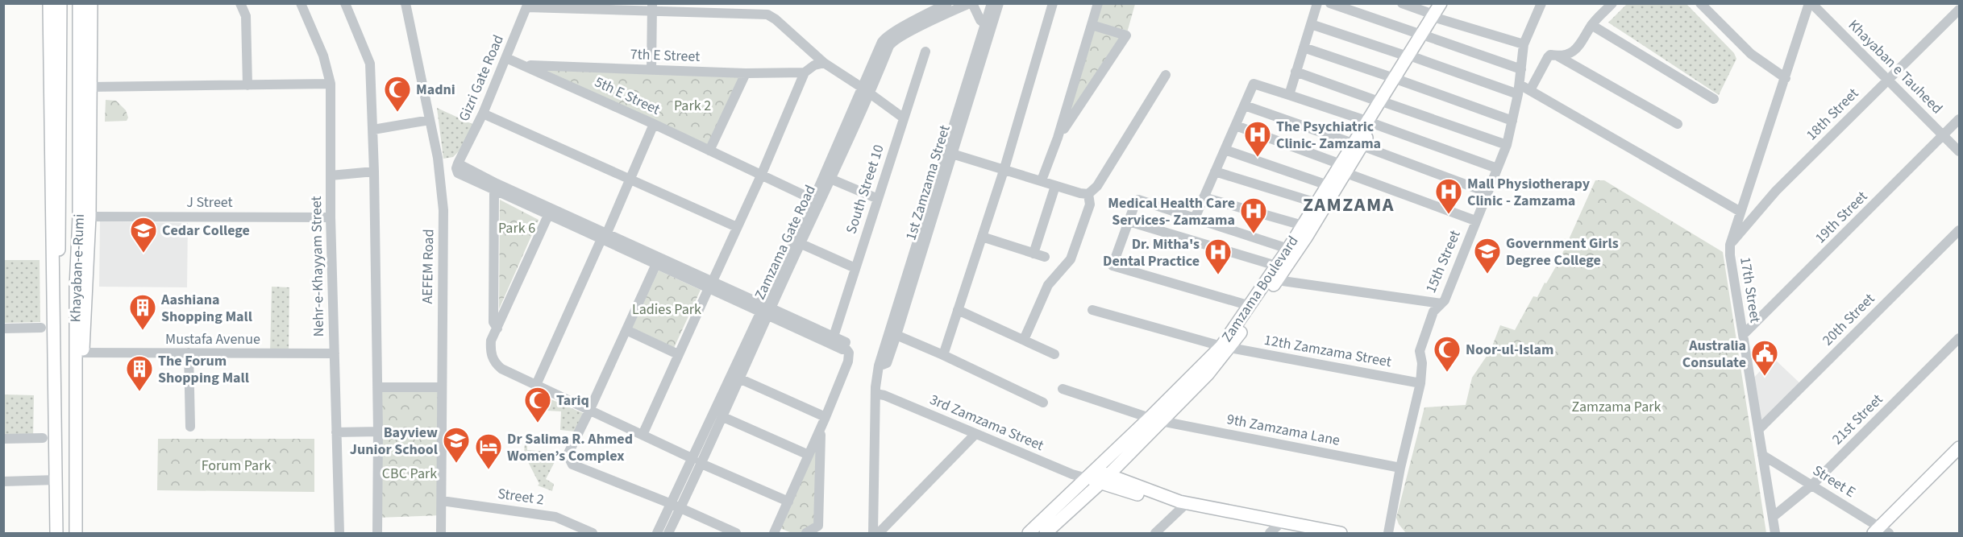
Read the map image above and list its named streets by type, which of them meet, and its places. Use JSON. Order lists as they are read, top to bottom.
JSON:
{
  "streets": {
    "main road": ["Khayaban-e-Rumi", "Zamzama Boulevard"],
    "street": [
      "7th E Street",
      "Khayaban e Tauheed",
      "Gizri Gate Road",
      "5th E Street",
      "18th Street",
      "1st Zamzama Street",
      "South Street 10",
      "J Street",
      "19th Street",
      "Zamzama Gate Road",
      "15th Street",
      "Nehr-e-Khayyam Street",
      "AEFEM Road",
      "17th Street",
      "20th Street",
      "Mustafa Avenue",
      "12th Zamzama Street",
      "21st Street",
      "3rd Zamzama Street",
      "9th Zamzama Lane",
      "Street E",
      "Street 2"
    ]
  },
  "crossings": [
    ["7th E Street", "5th E Street"],
    ["Khayaban e Tauheed", "18th Street"],
    ["Khayaban e Tauheed", "19th Street"],
    ["Khayaban e Tauheed", "17th Street"],
    ["Gizri Gate Road", "5th E Street"],
    ["5th E Street", "Zamzama Gate Road"],
    ["18th Street", "17th Street"],
    ["1st Zamzama Street", "3rd Zamzama Street"],
    ["J Street", "Nehr-e-Khayyam Street"],
    ["J Street", "Khayaban-e-Rumi"],
    ["19th Street", "17th Street"],
    ["15th Street", "12th Zamzama Street"],
    ["15th Street", "9th Zamzama Lane"],
    ["Nehr-e-Khayyam Street", "Mustafa Avenue"],
    ["AEFEM Road", "Street 2"],
    ["Khayaban-e-Rumi", "Mustafa Avenue"],
    ["Zamzama Boulevard", "12th Zamzama Street"],
    ["Zamzama Boulevard", "3rd Zamzama Street"],
    ["Zamzama Boulevard", "9th Zamzama Lane"],
    ["17th Street", "20th Street"],
    ["17th Street", "21st Street"],
    ["17th Street", "Street E"],
    ["21st Street", "Street E"]
  ],
  "districts": ["ZAMZAMA"],
  "parks": [
    "Park 2",
    "Park 6",
    "Ladies Park",
    "Zamzama Park",
    "Forum Park",
    "CBC Park"
  ],
  "places": {
    "mosque": ["Madni", "Noor-ul-Islam", "Tariq"],
    "hospital": [
      "The Psychiatric Clinic- Zamzama",
      "Mall Physiotherapy Clinic - Zamzama",
      "Medical Health Care Services- Zamzama",
      "Dr. Mitha's Dental Practice"
    ],
    "school or university": ["Cedar College", "Government Girls Degree College", "Bayview Junior School"],
    "building": ["Aashiana Shopping Mall", "The Forum Shopping Mall"],
    "public building": ["Australia Consulate"],
    "hotel": ["Dr Salima R. Ahmed Women’s Complex"]
  }
}
